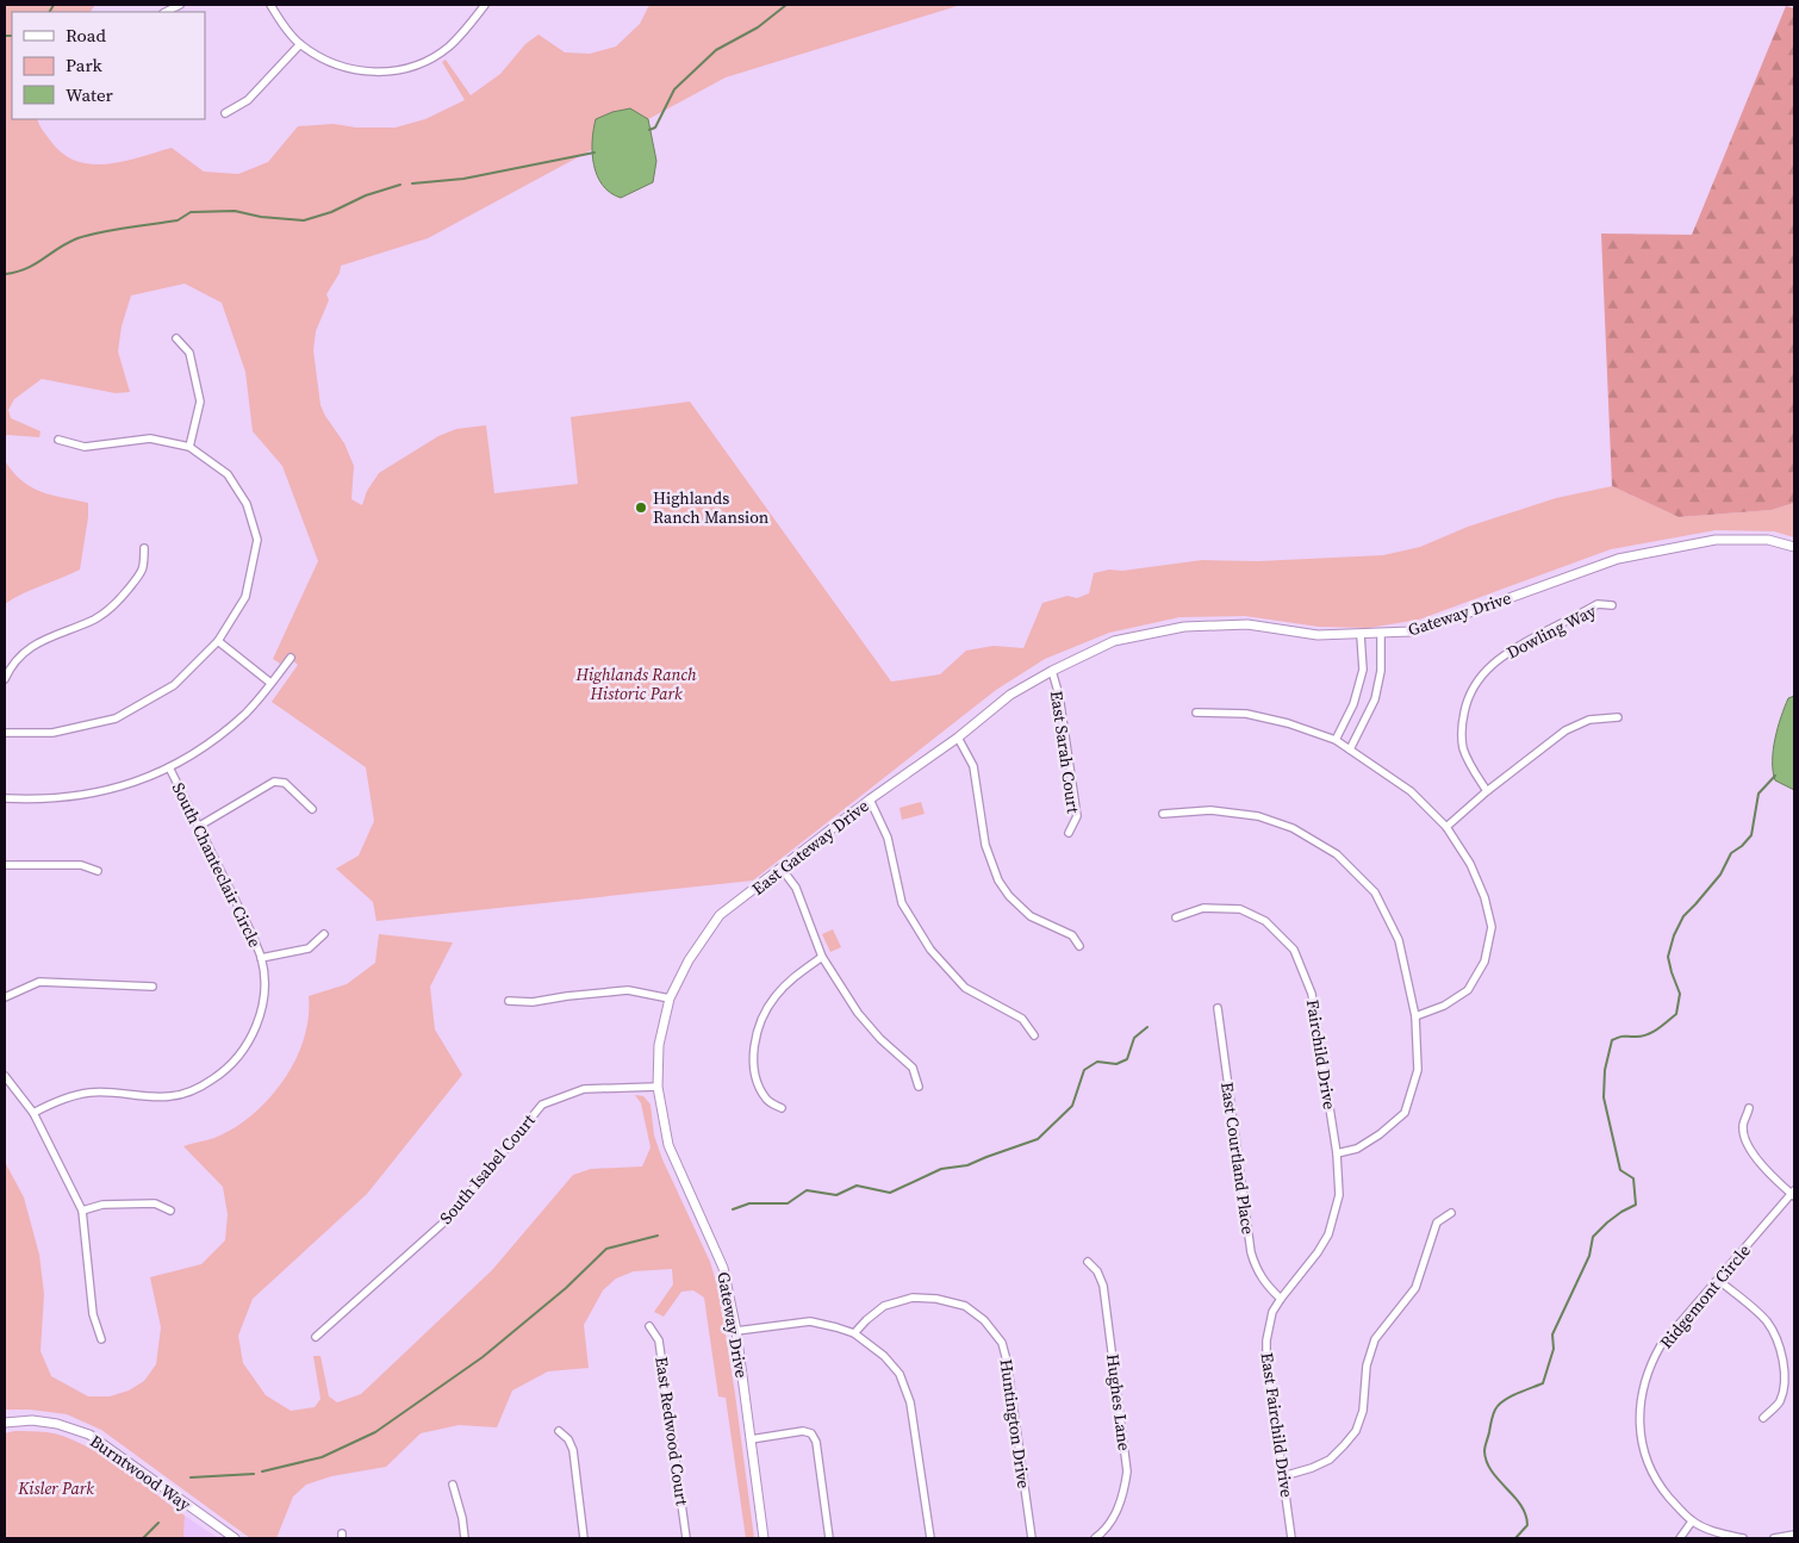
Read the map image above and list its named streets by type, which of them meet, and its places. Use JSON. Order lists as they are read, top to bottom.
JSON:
{
  "streets": {
    "street": [
      "Gateway Drive",
      "Dowling Way",
      "East Sarah Court",
      "East Gateway Drive",
      "South Chanteclair Circle",
      "Fairchild Drive",
      "East Courtland Place",
      "South Isabel Court",
      "Ridgemont Circle",
      "Hughes Lane",
      "Huntington Drive",
      "East Fairchild Drive",
      "East Redwood Court",
      "Burntwood Way"
    ]
  },
  "crossings": [
    ["Gateway Drive", "East Sarah Court"],
    ["Gateway Drive", "East Gateway Drive"],
    ["Gateway Drive", "South Isabel Court"],
    ["East Sarah Court", "East Gateway Drive"],
    ["East Gateway Drive", "South Isabel Court"],
    ["Fairchild Drive", "East Fairchild Drive"],
    ["East Courtland Place", "East Fairchild Drive"]
  ],
  "parks": ["Highlands Ranch Historic Park", "Kisler Park"],
  "places": ["Highlands Ranch Mansion"],
  "legend": ["Road", "Park", "Water"]
}
